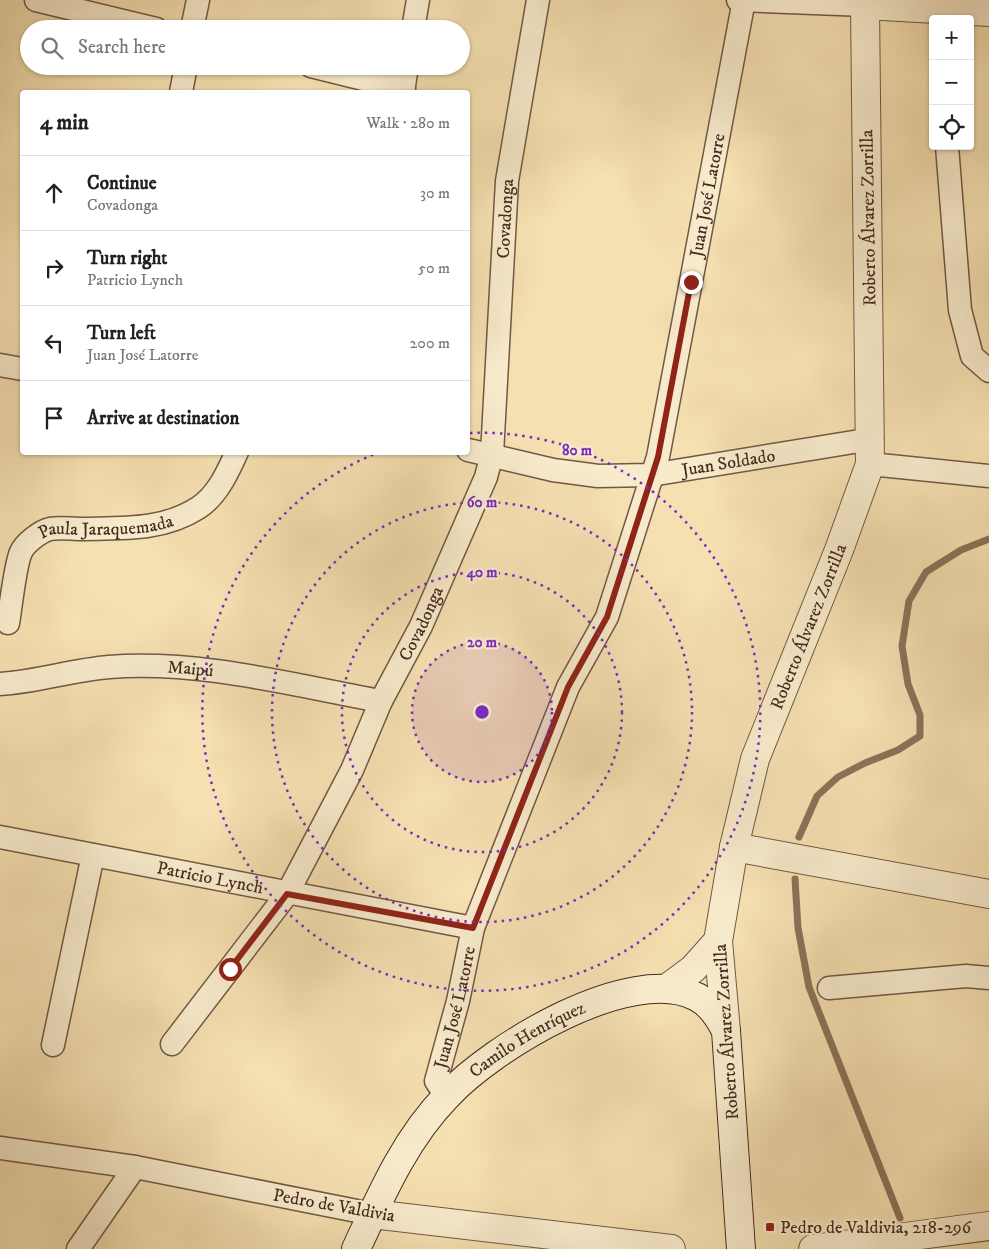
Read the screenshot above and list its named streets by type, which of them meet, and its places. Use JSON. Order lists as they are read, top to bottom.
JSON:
{
  "streets": {
    "street": [
      "Juan José Latorre",
      "Covadonga",
      "Roberto Álvarez Zorrilla",
      "Juan Soldado",
      "Paula Jaraquemada",
      "Maipú",
      "Patricio Lynch",
      "Camilo Henríquez",
      "Pedro de Valdivia"
    ]
  },
  "crossings": [
    ["Juan José Latorre", "Juan Soldado"],
    ["Juan José Latorre", "Patricio Lynch"],
    ["Juan José Latorre", "Camilo Henríquez"],
    ["Covadonga", "Juan Soldado"],
    ["Covadonga", "Maipú"],
    ["Covadonga", "Patricio Lynch"],
    ["Roberto Álvarez Zorrilla", "Juan Soldado"],
    ["Roberto Álvarez Zorrilla", "Camilo Henríquez"],
    ["Camilo Henríquez", "Pedro de Valdivia"]
  ],
  "places": {
    "transit": ["Pedro de Valdivia, 218-296"]
  },
  "page": {
    "map_buttons": ["+", "−"],
    "search": "Search here",
    "heading": ["4 min", "Walk · 280 m"],
    "list": [
      ["Continue", "Covadonga", "30 m"],
      ["Turn right", "Patricio Lynch", "50 m"],
      ["Turn left", "Juan José Latorre", "200 m"],
      "Arrive at destination"
    ]
  },
  "rings": [
    "80 m",
    "60 m",
    "40 m",
    "20 m"
  ]
}
